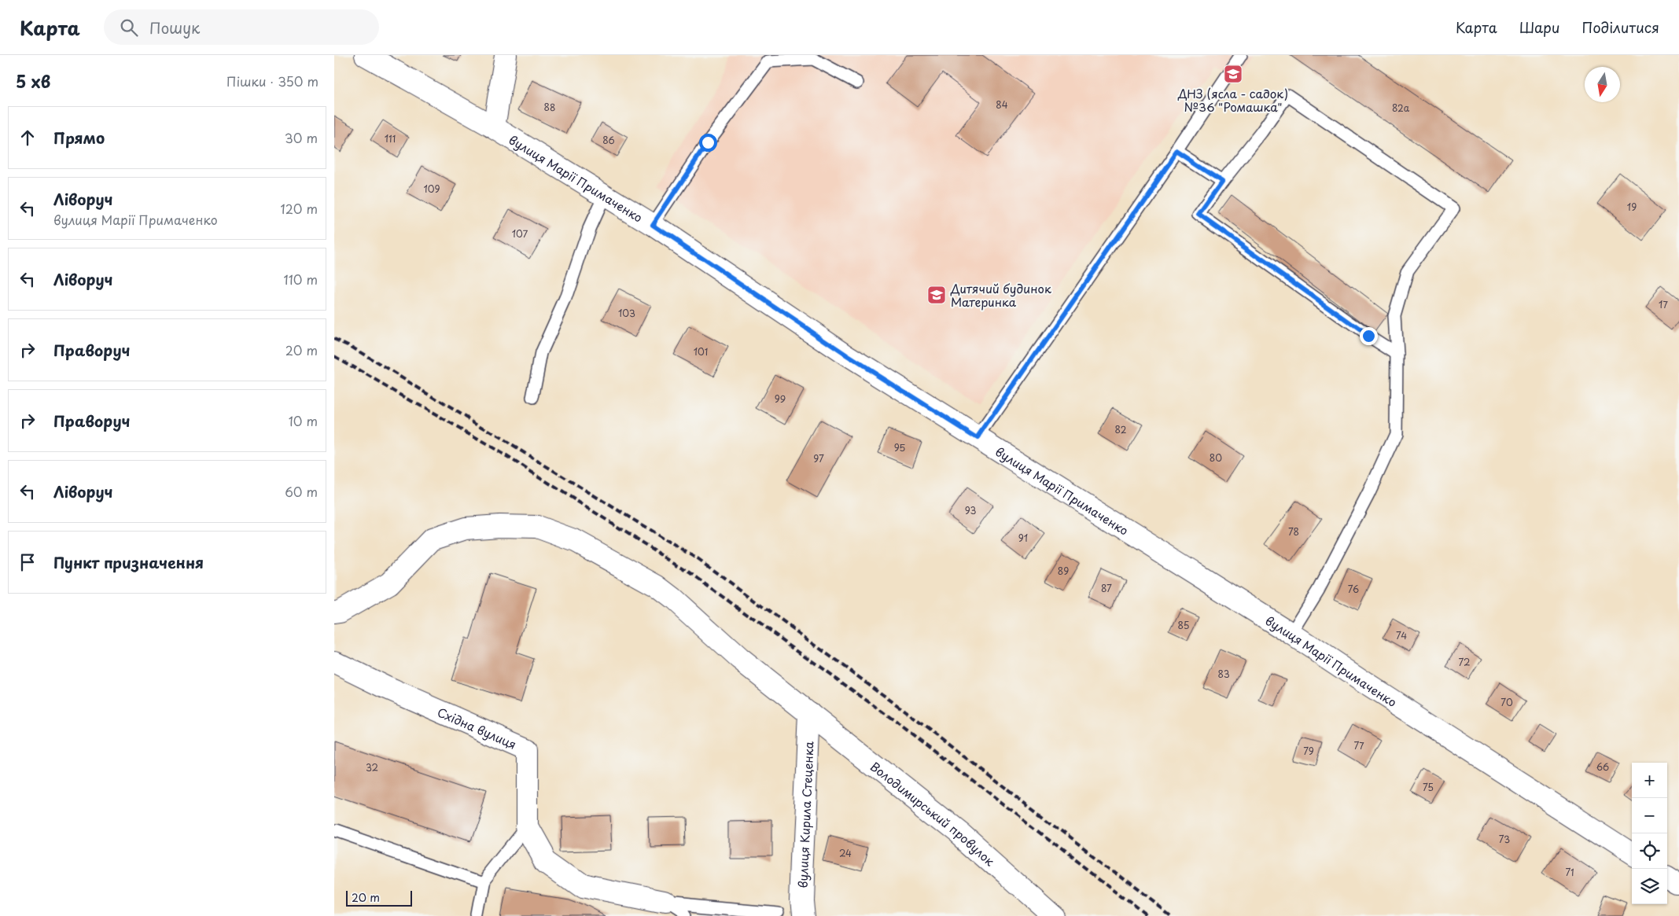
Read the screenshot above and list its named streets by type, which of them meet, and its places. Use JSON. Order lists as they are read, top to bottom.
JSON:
{
  "streets": {
    "street": [
      "вулиця Марії Примаченко",
      "Східна вулиця",
      "Володимирський провулок",
      "вулиця Кирила Стеценка"
    ]
  },
  "crossings": [
    ["Володимирський провулок", "вулиця Кирила Стеценка"]
  ],
  "places": {
    "school or university": ["ДНЗ (ясла - садок) №36 \"Ромашка\"", "Дитячий будинок Материнка"]
  },
  "house_numbers": [
    "84",
    "88",
    "82а",
    "111",
    "86",
    "109",
    "19",
    "107",
    "17",
    "103",
    "101",
    "99",
    "82",
    "95",
    "80",
    "97",
    "93",
    "78",
    "91",
    "89",
    "87",
    "76",
    "85",
    "74",
    "72",
    "83",
    "70",
    "77",
    "79",
    "66",
    "32",
    "75",
    "73",
    "24",
    "71"
  ],
  "scale_bar": "20 m",
  "north": "bottom",
  "page": {
    "header": "Карта",
    "search": "Пошук",
    "nav": ["Карта", "Шари", "Поділитися"],
    "heading": ["5 хв", "Пішки · 350 m"],
    "list": [
      ["Прямо", "30 m"],
      ["Ліворуч", "вулиця Марії Примаченко", "120 m"],
      ["Ліворуч", "110 m"],
      ["Праворуч", "20 m"],
      ["Праворуч", "10 m"],
      ["Ліворуч", "60 m"],
      "Пункт призначення"
    ],
    "map_buttons": ["+", "−"],
    "scale": "20 m"
  }
}
